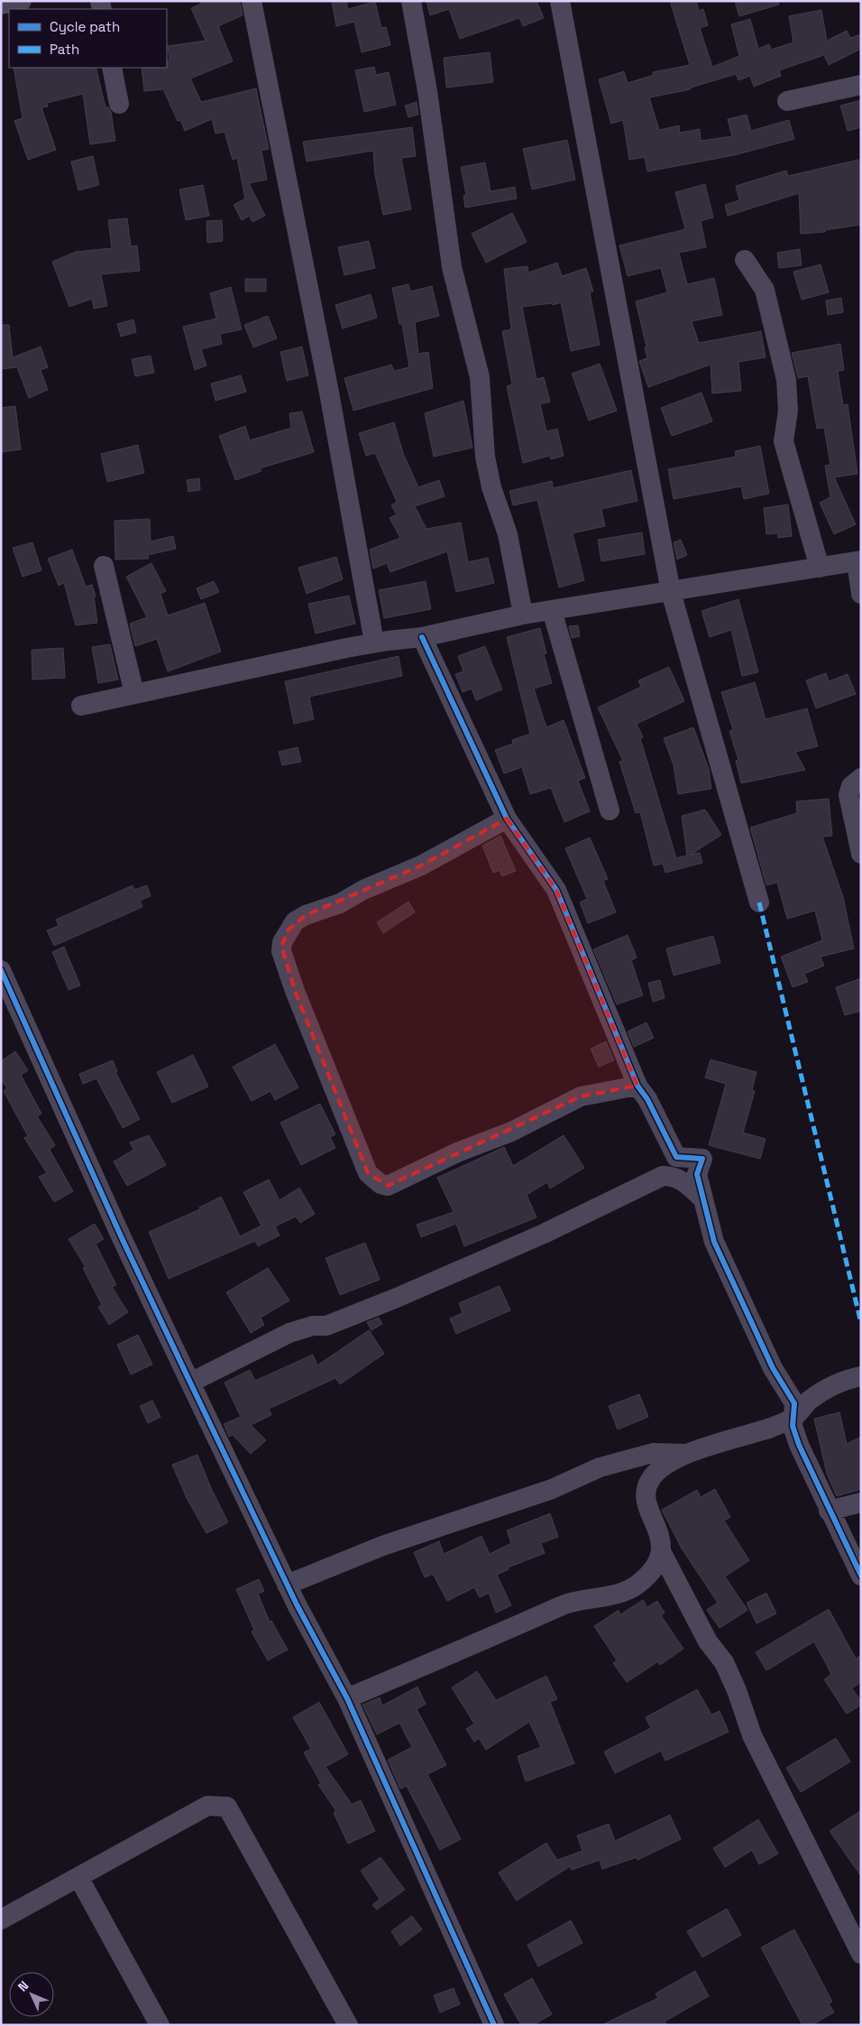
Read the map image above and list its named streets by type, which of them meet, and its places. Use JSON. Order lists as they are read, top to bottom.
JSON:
{
  "legend": ["Cycle path", "Path"],
  "north": "top left"
}
